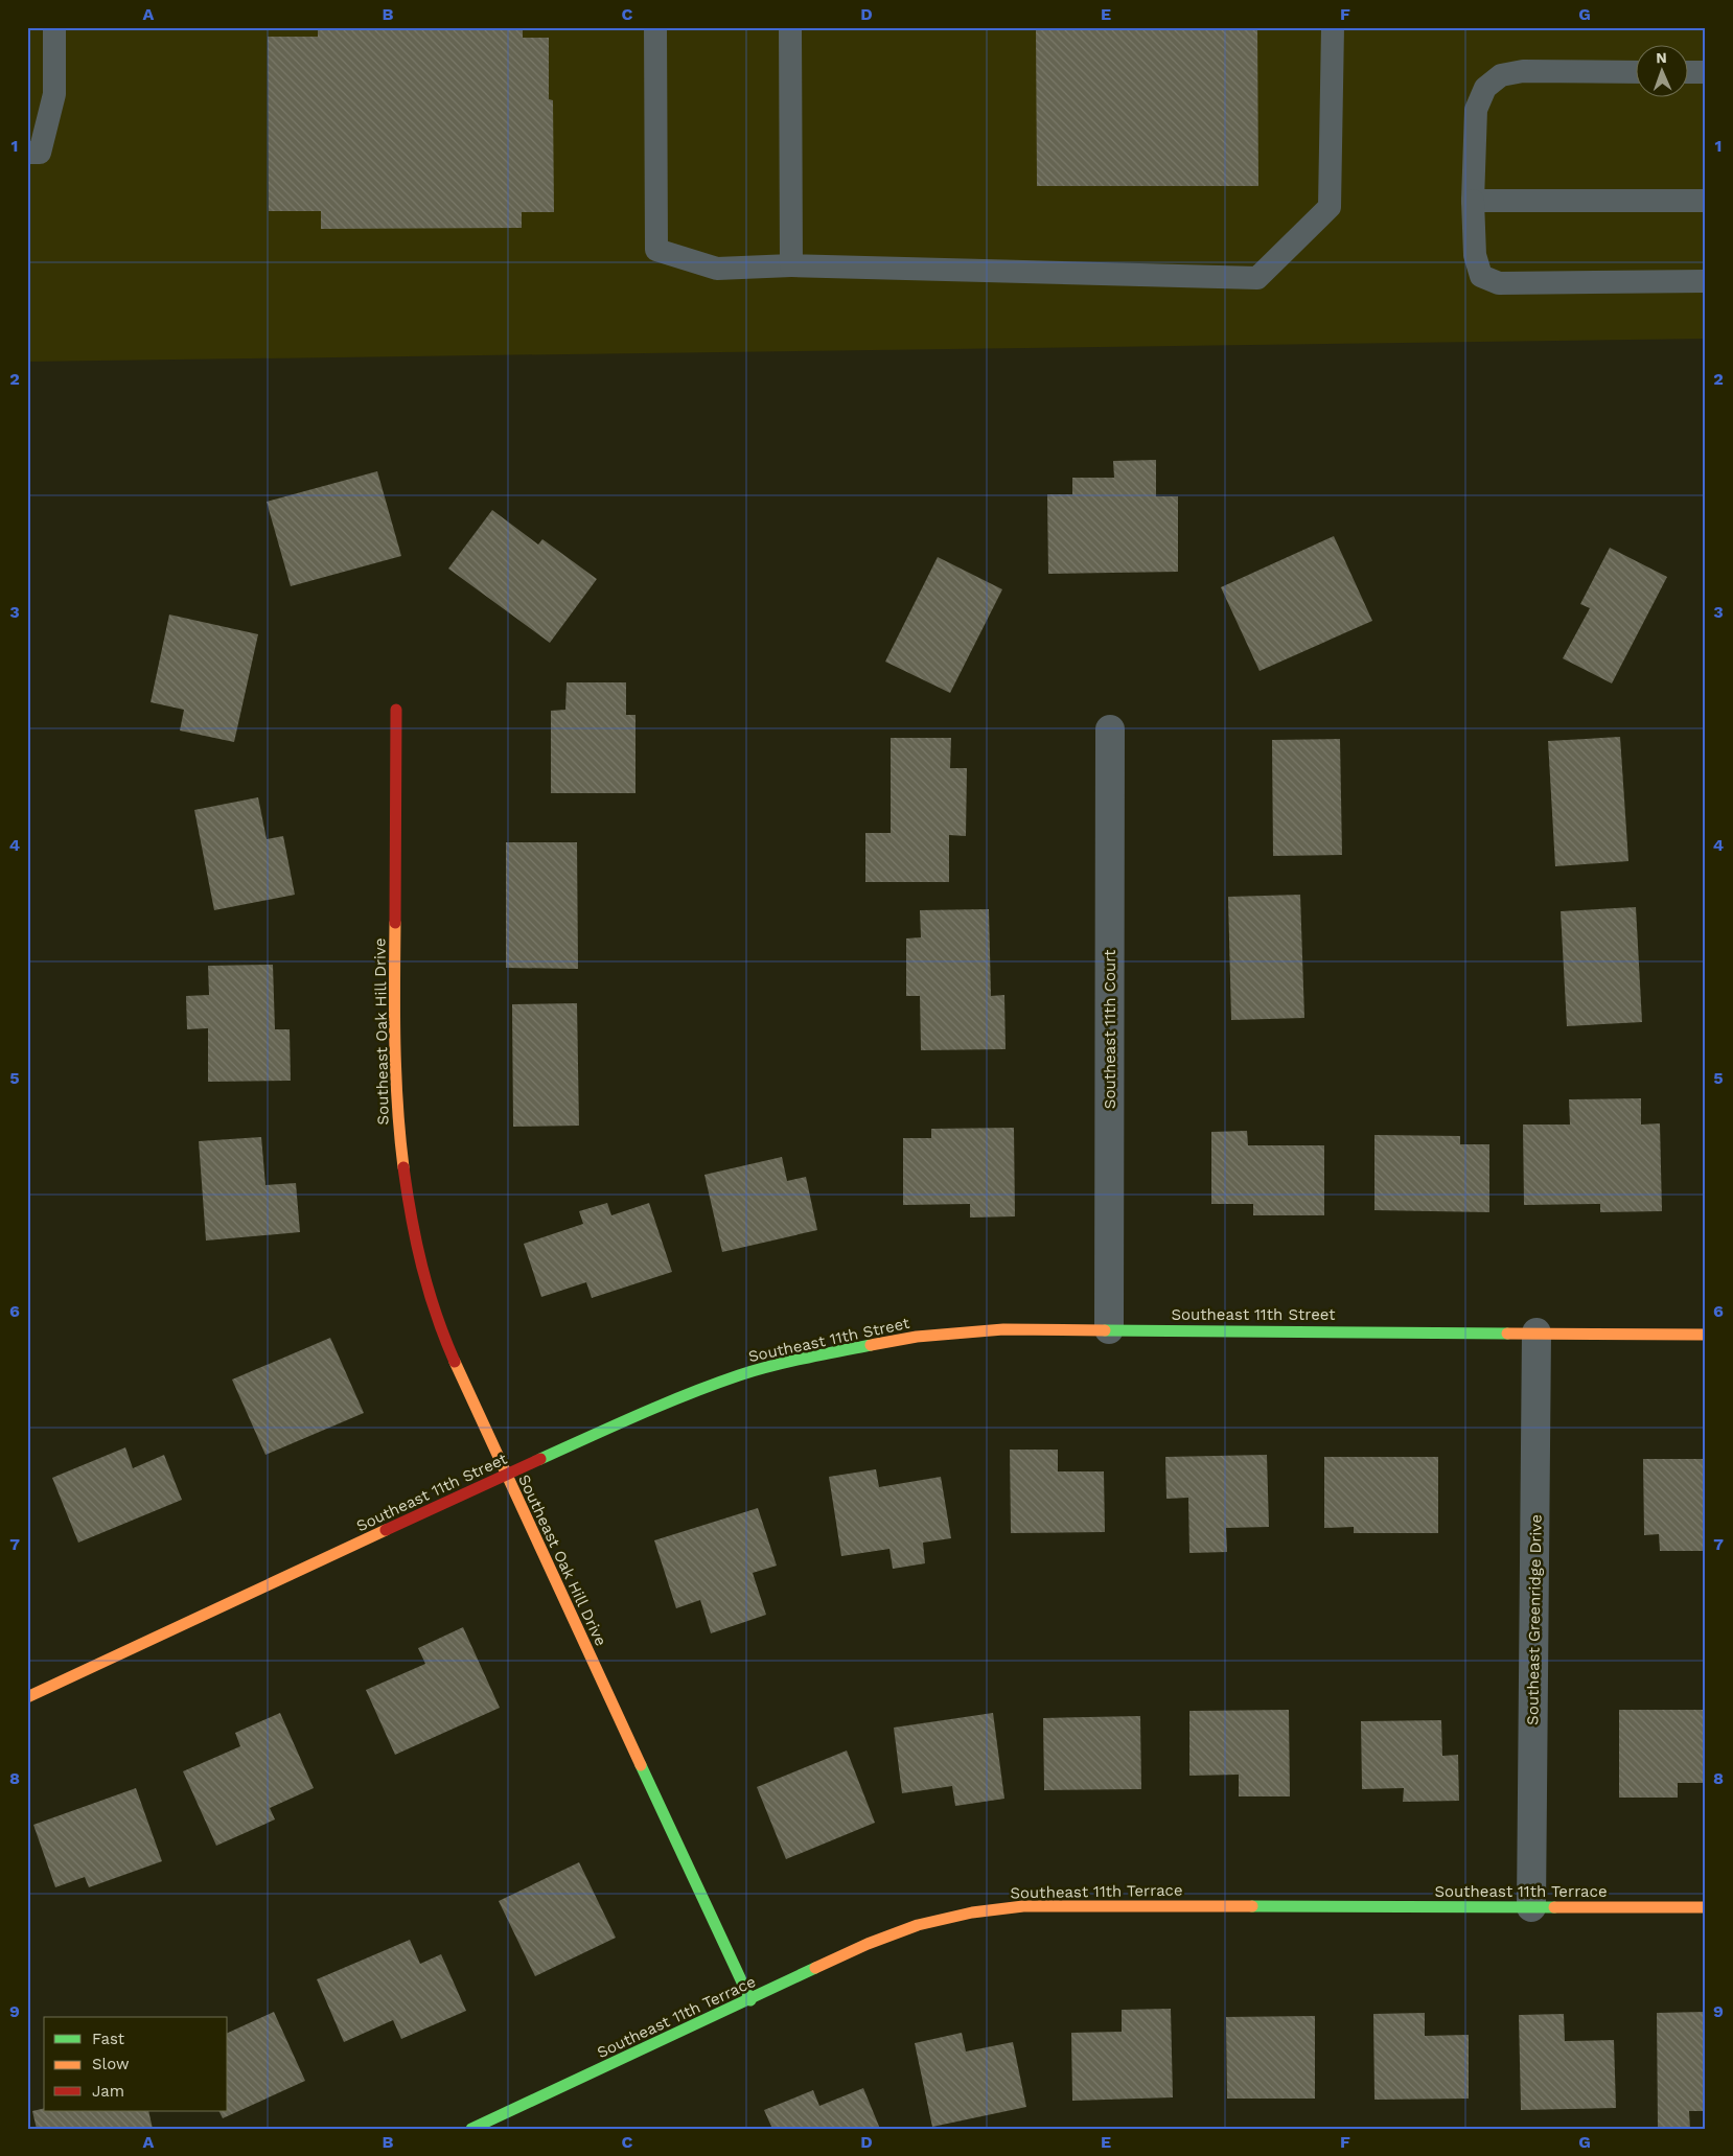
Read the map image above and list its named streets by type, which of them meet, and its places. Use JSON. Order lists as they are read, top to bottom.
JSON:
{
  "streets": {
    "street": [
      "Southeast 11th Court",
      "Southeast Oak Hill Drive",
      "Southeast 11th Street",
      "Southeast Greenridge Drive",
      "Southeast 11th Terrace"
    ]
  },
  "crossings": [
    ["Southeast 11th Court", "Southeast 11th Street"],
    ["Southeast Oak Hill Drive", "Southeast 11th Street"],
    ["Southeast Oak Hill Drive", "Southeast 11th Terrace"],
    ["Southeast 11th Street", "Southeast Greenridge Drive"],
    ["Southeast Greenridge Drive", "Southeast 11th Terrace"]
  ],
  "legend": ["Fast", "Slow", "Jam"],
  "north": "top",
  "grid": {
    "columns": [
      "A",
      "B",
      "C",
      "D",
      "E",
      "F",
      "G"
    ],
    "rows": [
      "1",
      "2",
      "3",
      "4",
      "5",
      "6",
      "7",
      "8",
      "9"
    ]
  }
}
